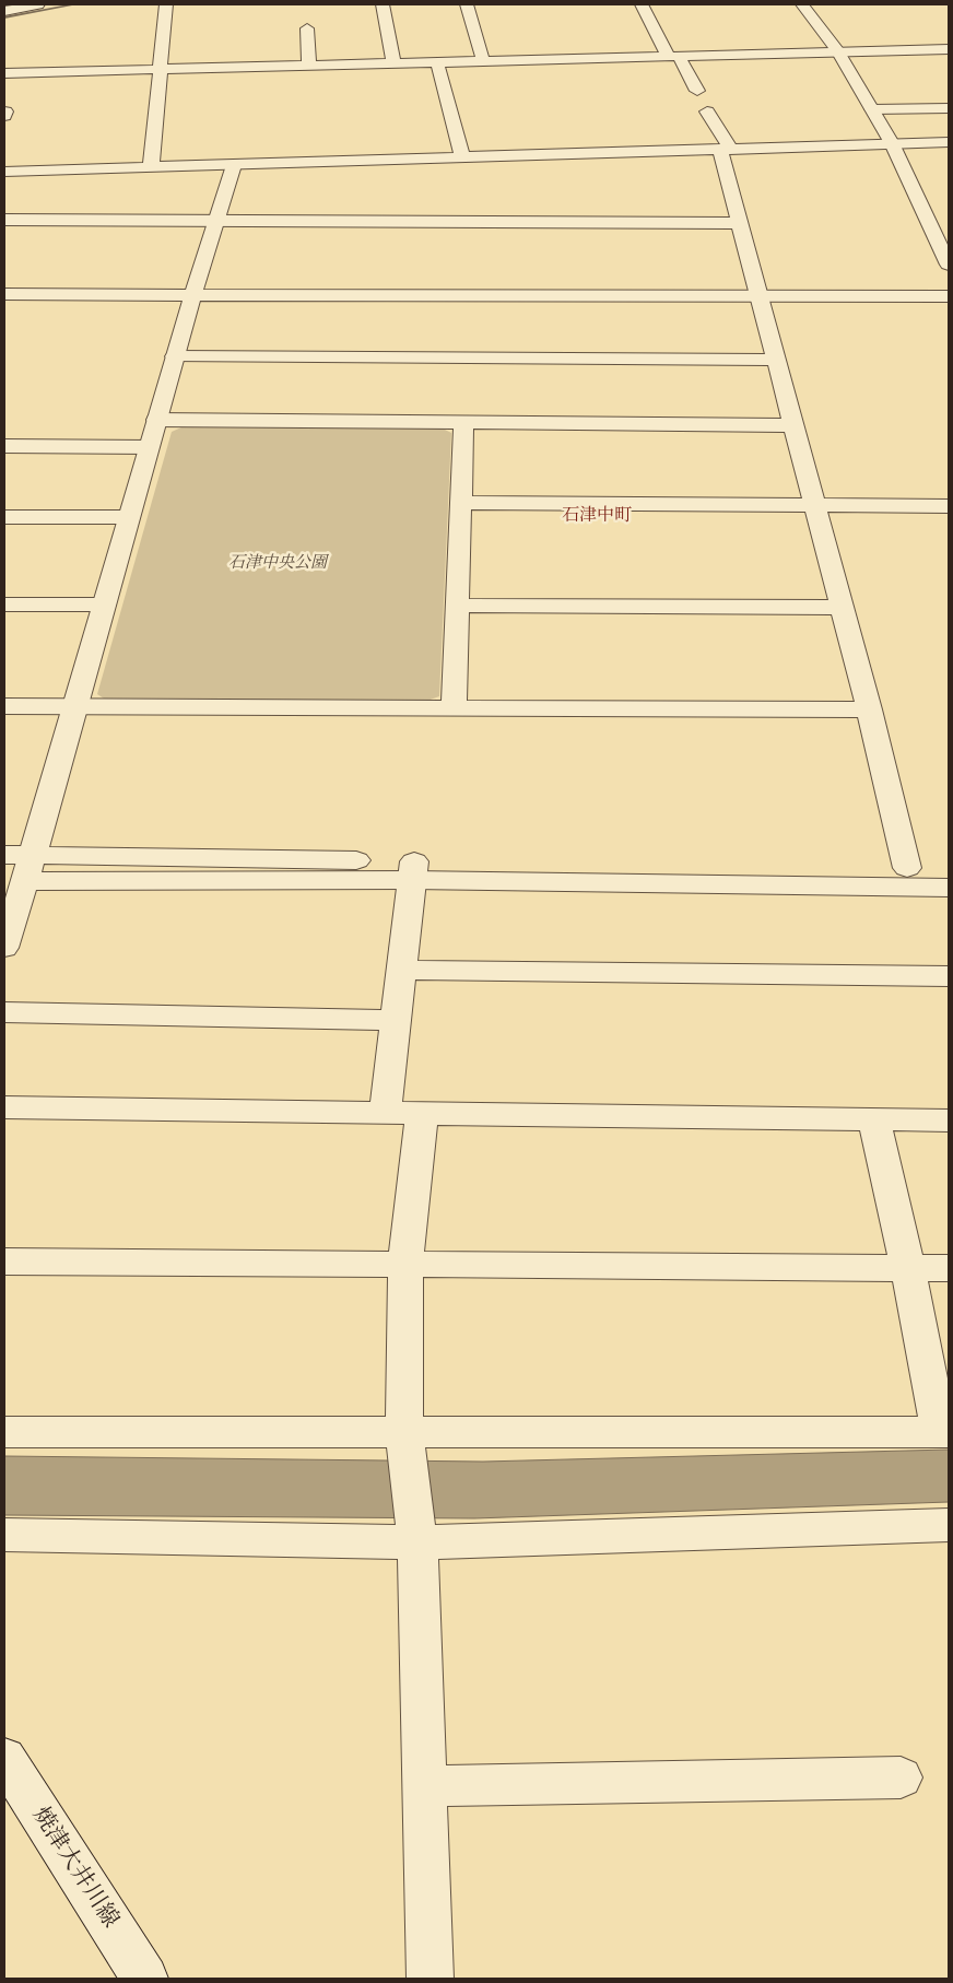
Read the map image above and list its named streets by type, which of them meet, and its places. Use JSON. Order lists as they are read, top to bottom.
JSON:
{
  "streets": {
    "street": ["焼津大井川線"]
  },
  "districts": ["石津中町"],
  "parks": ["石津中央公園"]
}
